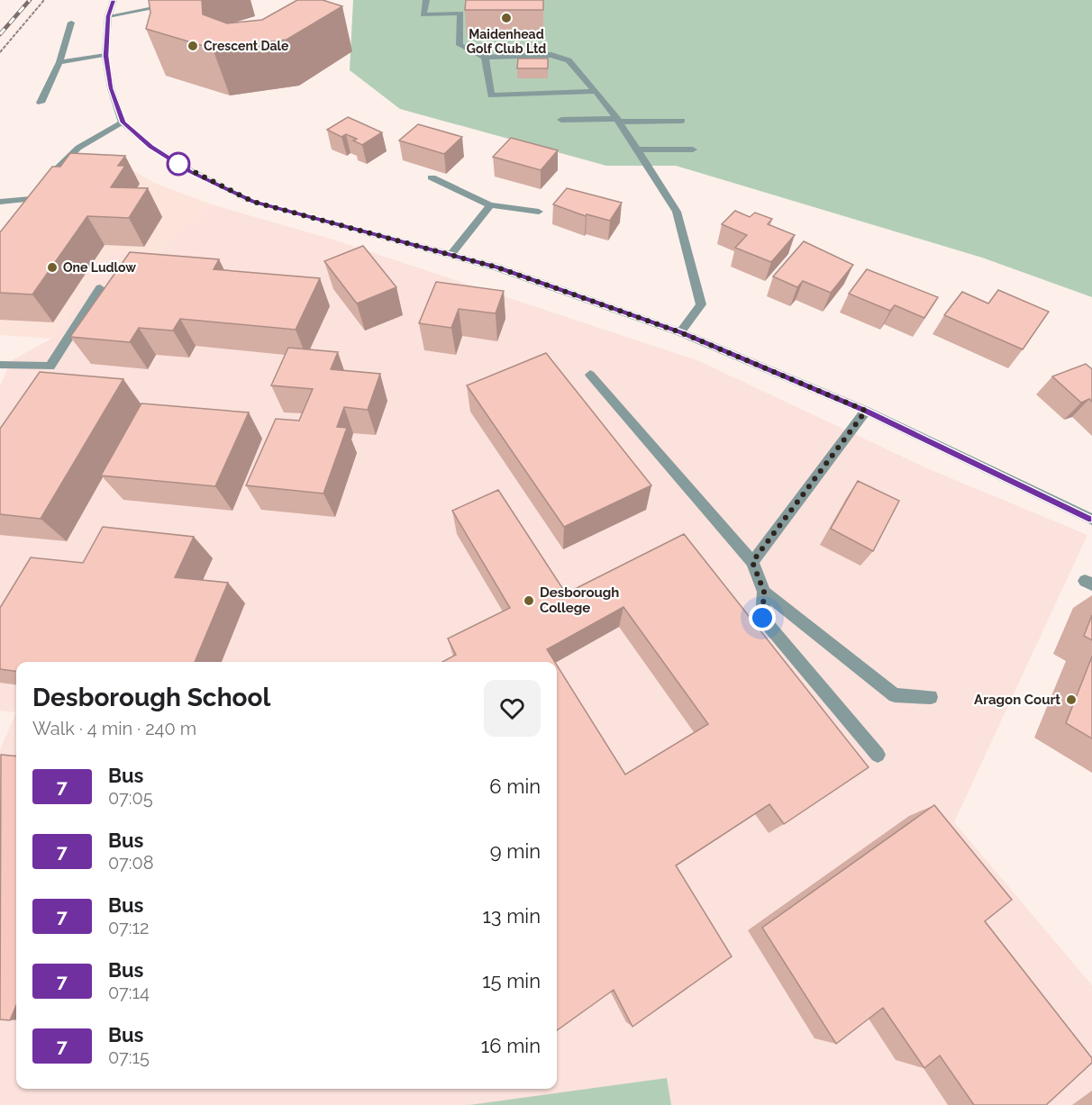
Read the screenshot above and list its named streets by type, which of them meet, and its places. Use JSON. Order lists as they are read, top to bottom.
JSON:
{
  "places": [
    "Maidenhead Golf Club Ltd",
    "Crescent Dale",
    "One Ludlow",
    "Desborough College",
    "Aragon Court"
  ],
  "lines": ["bus line 7"],
  "page": {
    "heading": ["Desborough School", "Walk · 4 min · 240 m"],
    "list": [
      {
        "mark": "7",
        "name": "Bus",
        "note": "07:05",
        "value": "6 min"
      },
      {
        "mark": "7",
        "name": "Bus",
        "note": "07:08",
        "value": "9 min"
      },
      {
        "mark": "7",
        "name": "Bus",
        "note": "07:12",
        "value": "13 min"
      },
      {
        "mark": "7",
        "name": "Bus",
        "note": "07:14",
        "value": "15 min"
      },
      {
        "mark": "7",
        "name": "Bus",
        "note": "07:15",
        "value": "16 min"
      }
    ]
  }
}
